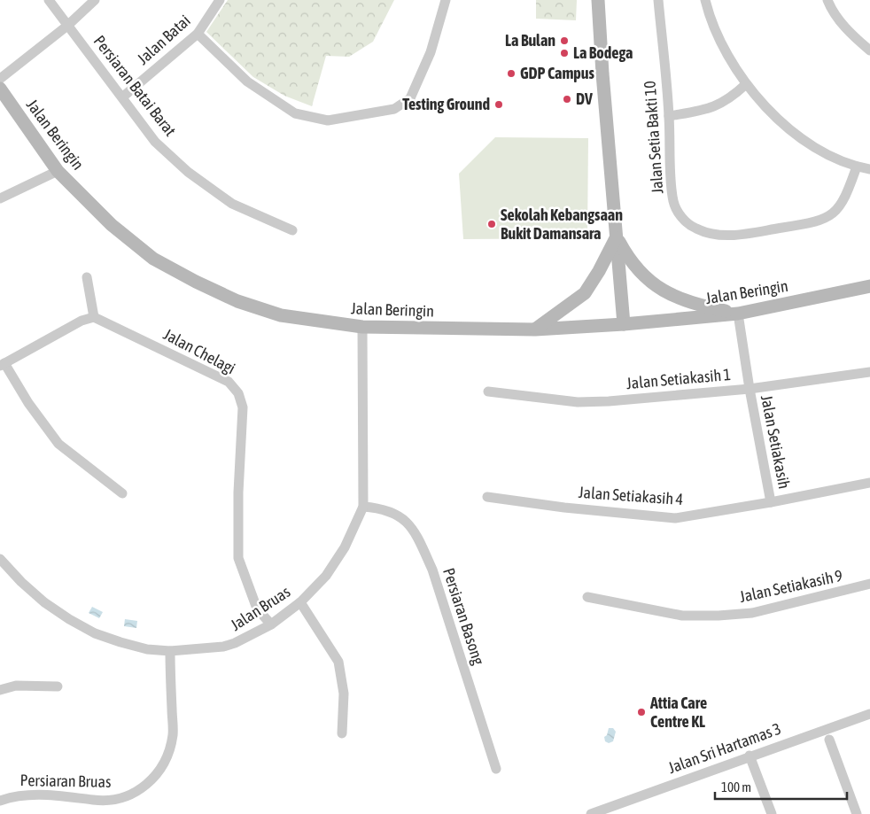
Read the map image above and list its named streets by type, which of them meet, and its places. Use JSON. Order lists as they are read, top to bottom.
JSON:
{
  "streets": {
    "street": [
      "Jalan Batai",
      "Persiaran Batai Barat",
      "Jalan Beringin",
      "Jalan Setia Bakti 10",
      "Jalan Chelagi",
      "Jalan Setiakasih 1",
      "Jalan Setiakasih",
      "Jalan Setiakasih 4",
      "Jalan Setiakasih 9",
      "Jalan Bruas",
      "Persiaran Basong",
      "Jalan Sri Hartamas 3",
      "Persiaran Bruas"
    ]
  },
  "crossings": [
    ["Jalan Batai", "Persiaran Batai Barat"],
    ["Jalan Beringin", "Jalan Setiakasih"],
    ["Jalan Beringin", "Jalan Bruas"],
    ["Jalan Chelagi", "Jalan Bruas"],
    ["Jalan Setiakasih 1", "Jalan Setiakasih"],
    ["Jalan Setiakasih", "Jalan Setiakasih 4"],
    ["Jalan Bruas", "Persiaran Basong"],
    ["Jalan Bruas", "Persiaran Bruas"]
  ],
  "places": [
    "La Bulan",
    "La Bodega",
    "GDP Campus",
    "DV",
    "Testing Ground",
    "Sekolah Kebangsaan Bukit Damansara",
    "Attia Care Centre KL"
  ],
  "scale_bar": "100 m"
}
